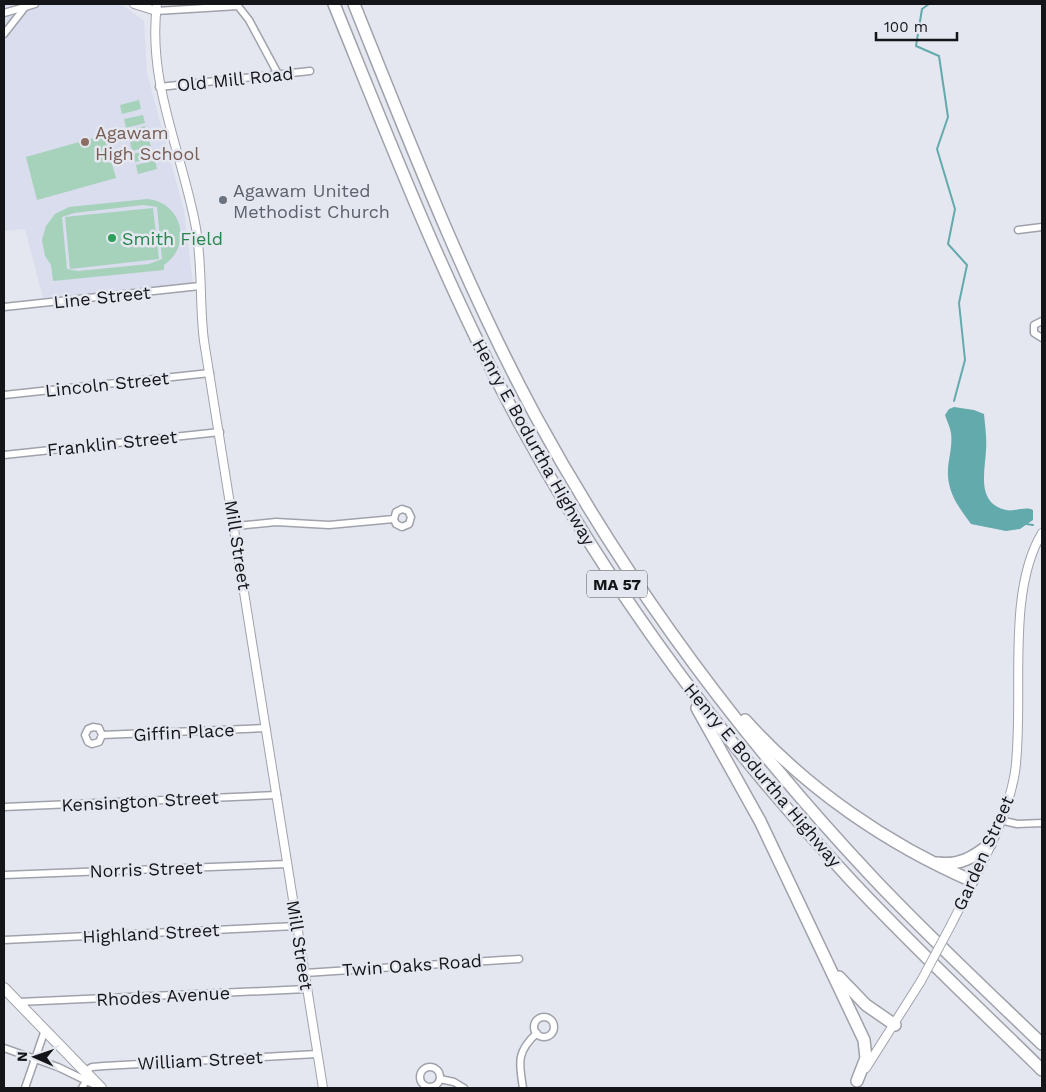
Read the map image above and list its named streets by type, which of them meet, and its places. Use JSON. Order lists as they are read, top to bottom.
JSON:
{
  "streets": {
    "highway": ["Henry E Bodurtha Highway", "MA 57"],
    "street": [
      "Old Mill Road",
      "Line Street",
      "Lincoln Street",
      "Franklin Street",
      "Mill Street",
      "Giffin Place",
      "Kensington Street",
      "Garden Street",
      "Norris Street",
      "Highland Street",
      "Twin Oaks Road",
      "Rhodes Avenue",
      "William Street"
    ]
  },
  "crossings": [
    ["Old Mill Road", "Mill Street"],
    ["Line Street", "Mill Street"],
    ["Lincoln Street", "Mill Street"],
    ["Franklin Street", "Mill Street"],
    ["Mill Street", "Giffin Place"],
    ["Mill Street", "Kensington Street"],
    ["Mill Street", "Norris Street"],
    ["Mill Street", "Highland Street"],
    ["Mill Street", "Twin Oaks Road"],
    ["Mill Street", "Rhodes Avenue"],
    ["Mill Street", "William Street"]
  ],
  "places": ["Agawam High School", "Agawam United Methodist Church", "Smith Field"],
  "scale_bar": "100 m",
  "north": "left"
}
